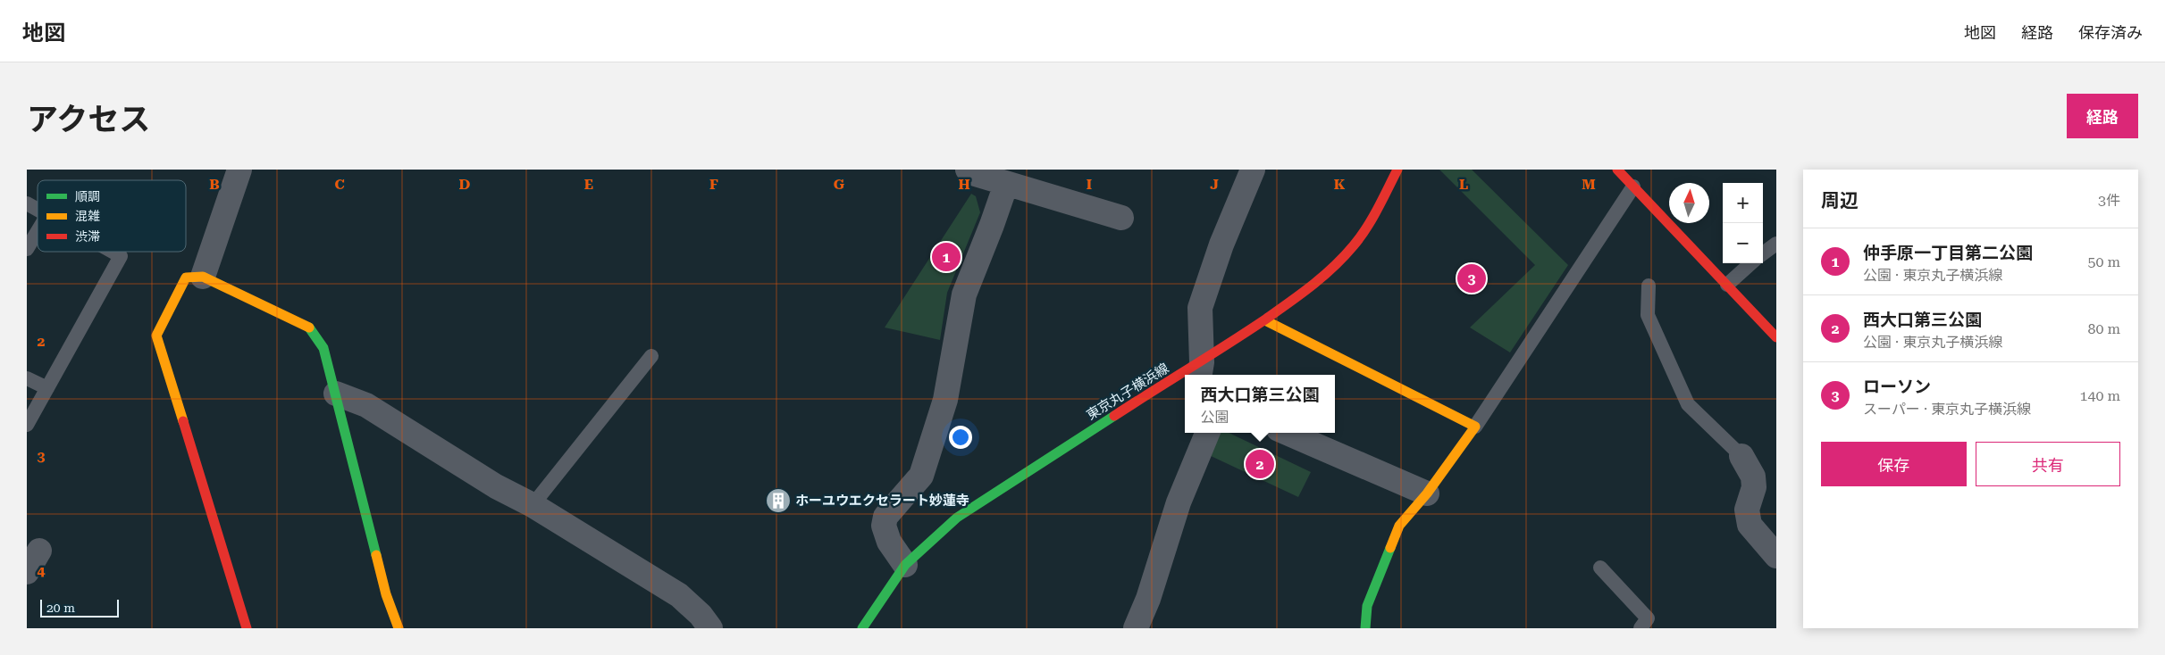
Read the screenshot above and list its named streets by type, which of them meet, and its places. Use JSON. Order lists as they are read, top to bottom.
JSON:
{
  "streets": {
    "street": ["東京丸子横浜線"]
  },
  "places": {
    "building": ["ホーユウエクセラート妙蓮寺"]
  },
  "legend": ["順調", "混雑", "渋滞"],
  "scale_bar": "20 m",
  "north": "top",
  "page": {
    "header": "地図",
    "nav": ["地図", "経路", "保存済み"],
    "title": "アクセス",
    "buttons": [
      "経路",
      ["保存", "共有"]
    ],
    "heading": ["周辺", "3件"],
    "map_buttons": ["+", "−"],
    "list": [
      {
        "mark": "1",
        "name": "仲手原一丁目第二公園",
        "note": "公園 · 東京丸子横浜線",
        "value": "50 m"
      },
      {
        "mark": "2",
        "name": "西大口第三公園",
        "note": "公園 · 東京丸子横浜線",
        "value": "80 m"
      },
      {
        "mark": "3",
        "name": "ローソン",
        "note": "スーパー · 東京丸子横浜線",
        "value": "140 m"
      }
    ],
    "pins": ["1", "3", "2"],
    "popup": ["西大口第三公園", "公園"],
    "scale": "20 m"
  },
  "grid": {
    "columns": [
      "B",
      "C",
      "D",
      "E",
      "F",
      "G",
      "H",
      "I",
      "J",
      "K",
      "L",
      "M"
    ],
    "rows": ["2", "3", "4"]
  }
}
